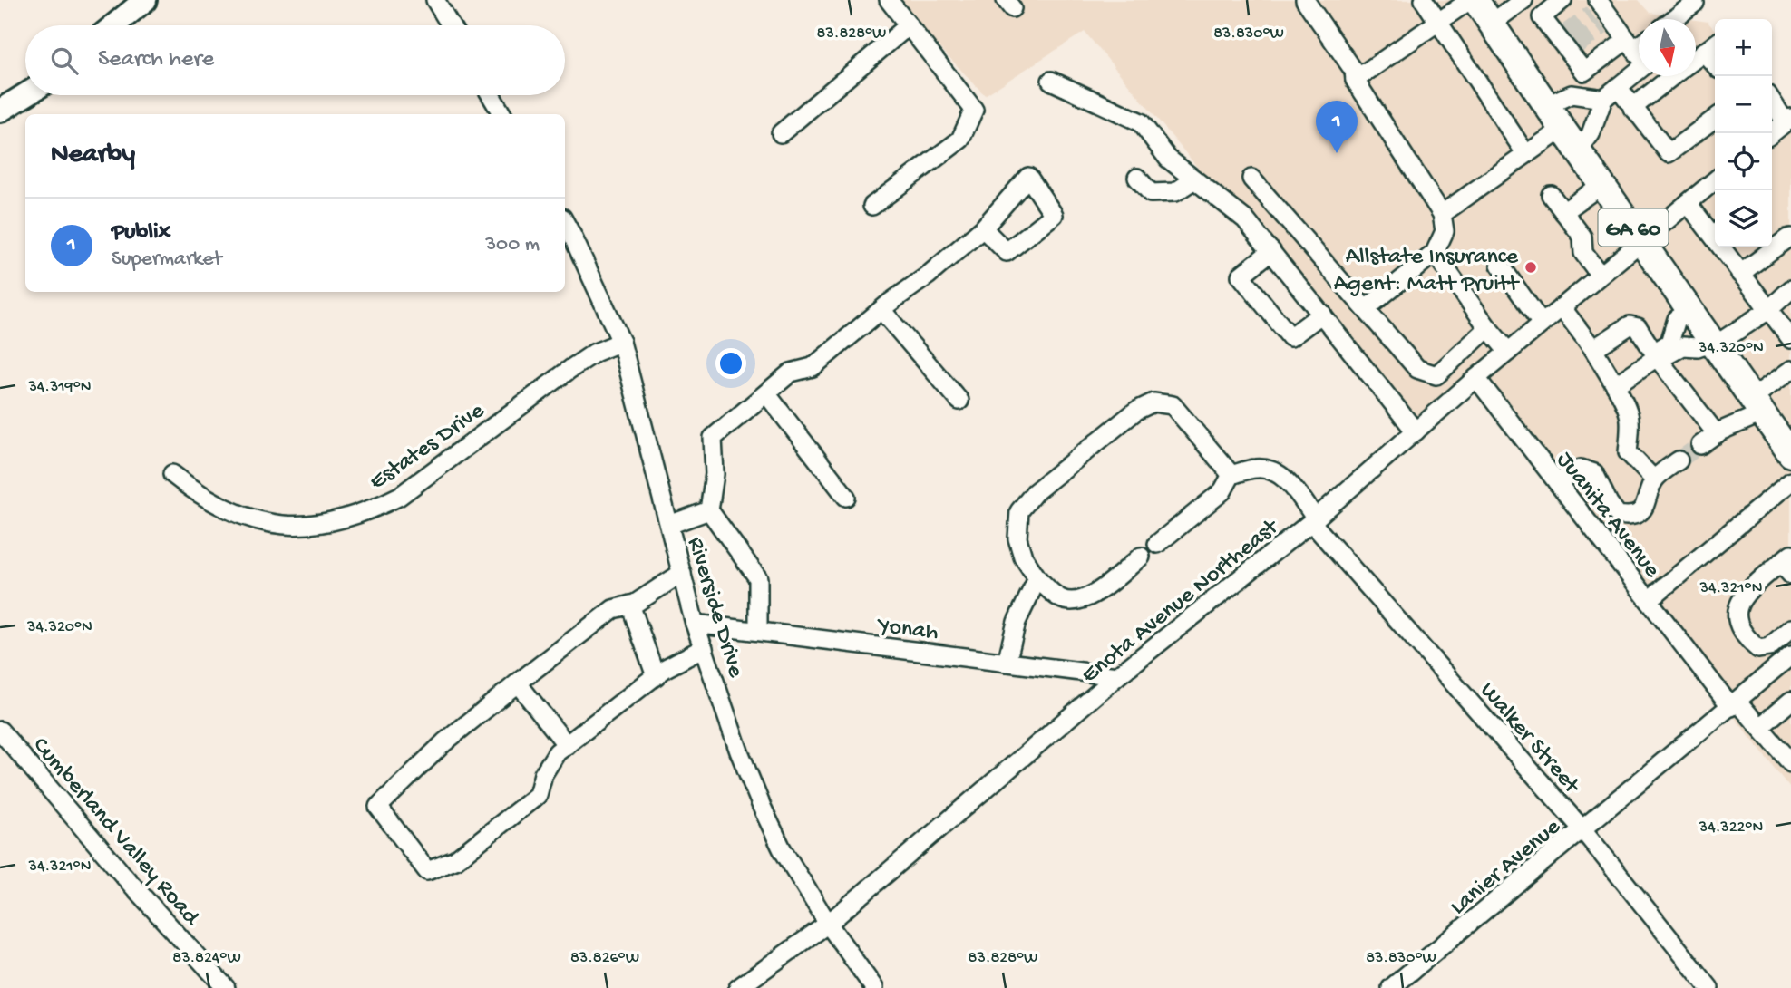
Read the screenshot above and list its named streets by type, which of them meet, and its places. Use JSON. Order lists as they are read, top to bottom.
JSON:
{
  "streets": {
    "highway": ["GA 60"],
    "street": [
      "Estates Drive",
      "Juanita Avenue",
      "Enota Avenue Northeast",
      "Riverside Drive",
      "Yonah",
      "Walker Street",
      "Cumberland Valley Road",
      "Lanier Avenue"
    ]
  },
  "crossings": [
    ["GA 60", "Enota Avenue Northeast"],
    ["Estates Drive", "Riverside Drive"],
    ["Juanita Avenue", "Enota Avenue Northeast"],
    ["Juanita Avenue", "Lanier Avenue"],
    ["Enota Avenue Northeast", "Riverside Drive"],
    ["Enota Avenue Northeast", "Yonah"],
    ["Enota Avenue Northeast", "Walker Street"],
    ["Riverside Drive", "Yonah"],
    ["Walker Street", "Lanier Avenue"]
  ],
  "places": ["Allstate Insurance Agent: Matt Pruitt"],
  "north": "bottom",
  "page": {
    "map_buttons": ["+", "−"],
    "search": "Search here",
    "pins": "1",
    "heading": "Nearby",
    "list": [
      {
        "mark": "1",
        "name": "Publix",
        "note": "Supermarket",
        "value": "300 m"
      }
    ]
  },
  "coordinates": [
    "83.828°W",
    "83.830°W",
    "34.320°N",
    "34.319°N",
    "34.321°N",
    "34.322°N",
    "83.824°W",
    "83.826°W"
  ]
}
